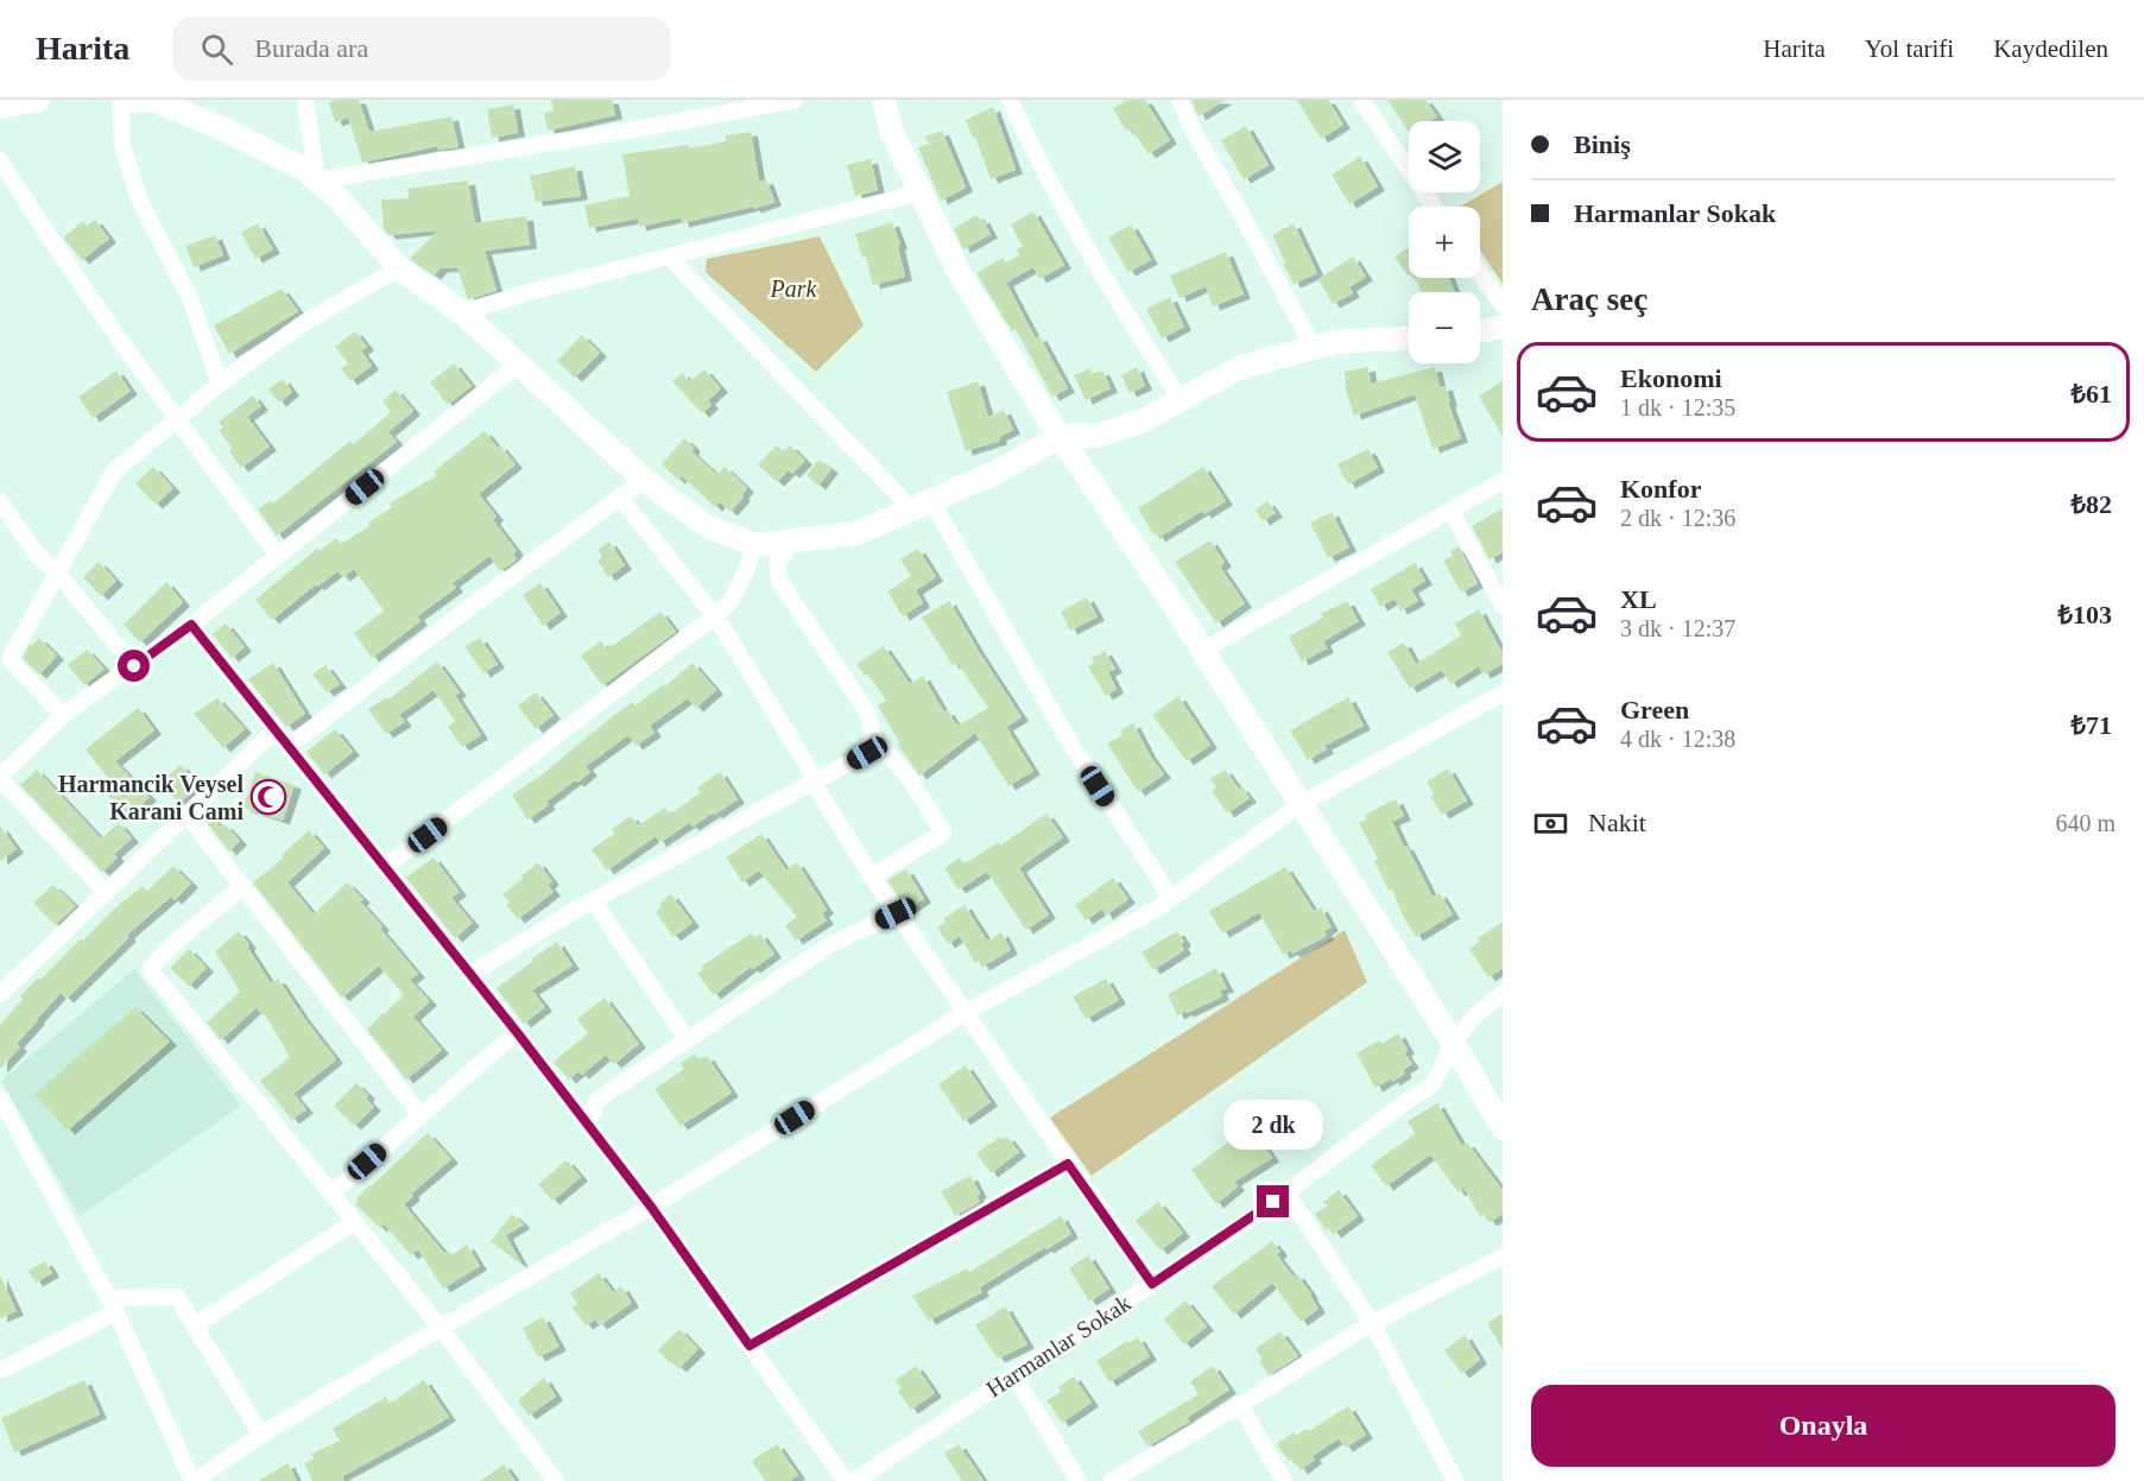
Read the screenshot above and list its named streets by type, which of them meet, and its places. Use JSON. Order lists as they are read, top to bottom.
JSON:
{
  "streets": {
    "street": ["Harmanlar Sokak"]
  },
  "parks": ["Park"],
  "places": {
    "mosque": ["Harmancik Veysel Karani Cami"]
  },
  "page": {
    "header": "Harita",
    "search": "Burada ara",
    "nav": ["Harita", "Yol tarifi", "Kaydedilen"],
    "banner": ["Biniş", "Harmanlar Sokak"],
    "map_buttons": ["+", "−"],
    "heading": "Araç seç",
    "list": [
      {
        "name": "Ekonomi",
        "note": "1 dk · 12:35",
        "value": "₺61"
      },
      {
        "name": "Konfor",
        "note": "2 dk · 12:36",
        "value": "₺82"
      },
      {
        "name": "XL",
        "note": "3 dk · 12:37",
        "value": "₺103"
      },
      {
        "name": "Green",
        "note": "4 dk · 12:38",
        "value": "₺71"
      }
    ],
    "pay": ["Nakit", "640 m"],
    "bubble": "2 dk",
    "buttons": "Onayla"
  }
}
